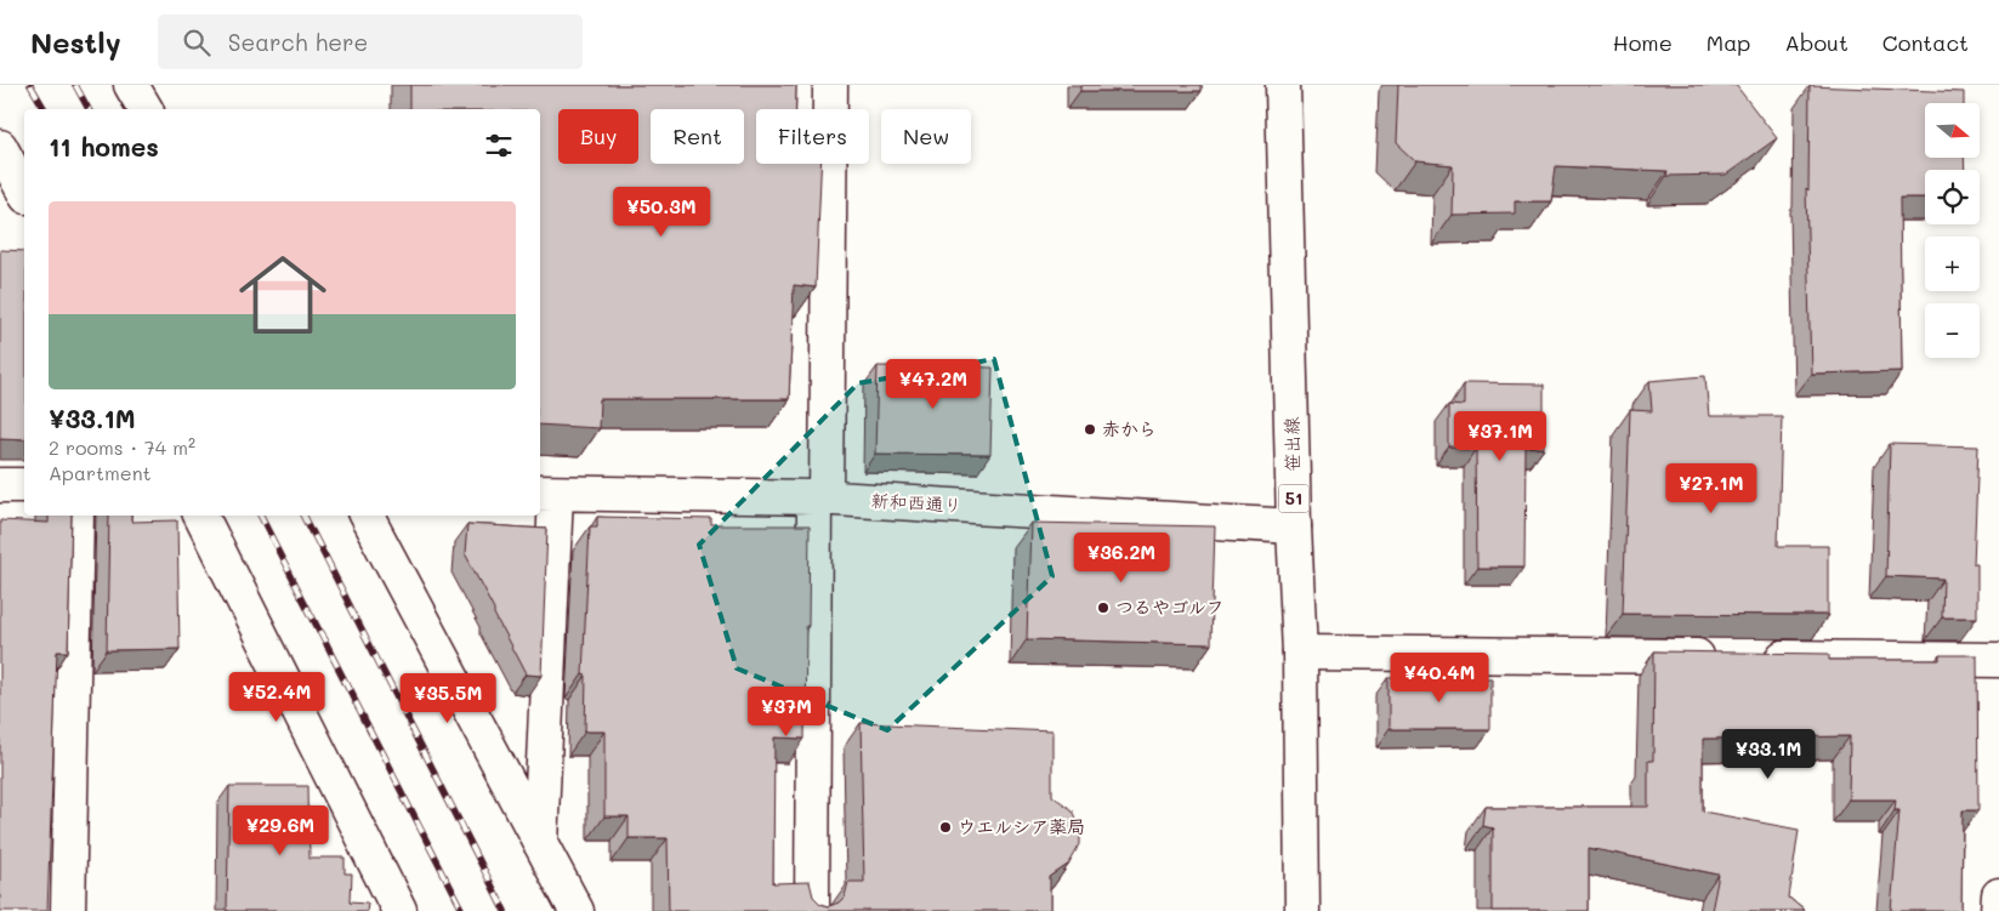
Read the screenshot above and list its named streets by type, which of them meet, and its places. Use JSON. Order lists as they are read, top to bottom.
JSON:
{
  "streets": {
    "street": ["笹出線", "51", "新和西通り"]
  },
  "crossings": [
    ["笹出線", "新和西通り"]
  ],
  "places": ["赤から", "つるやゴルフ", "ウエルシア薬局"],
  "north": "right",
  "page": {
    "header": "Nestly",
    "search": "Search here",
    "nav": [
      "Home",
      "Map",
      "About",
      "Contact"
    ],
    "map_buttons": ["+", "−"],
    "chip": [
      "Buy",
      "Rent",
      "Filters",
      "New"
    ],
    "heading": "11 homes",
    "list": [
      {
        "name": "¥33.1M",
        "note": "2 rooms · 74 m² · Apartment"
      }
    ],
    "price": [
      "¥50.3M",
      "¥47.2M",
      "¥37.1M",
      "¥27.1M",
      "¥36.2M",
      "¥40.4M",
      "¥52.4M",
      "¥35.5M",
      "¥37M",
      "¥33.1M",
      "¥29.6M"
    ]
  }
}
